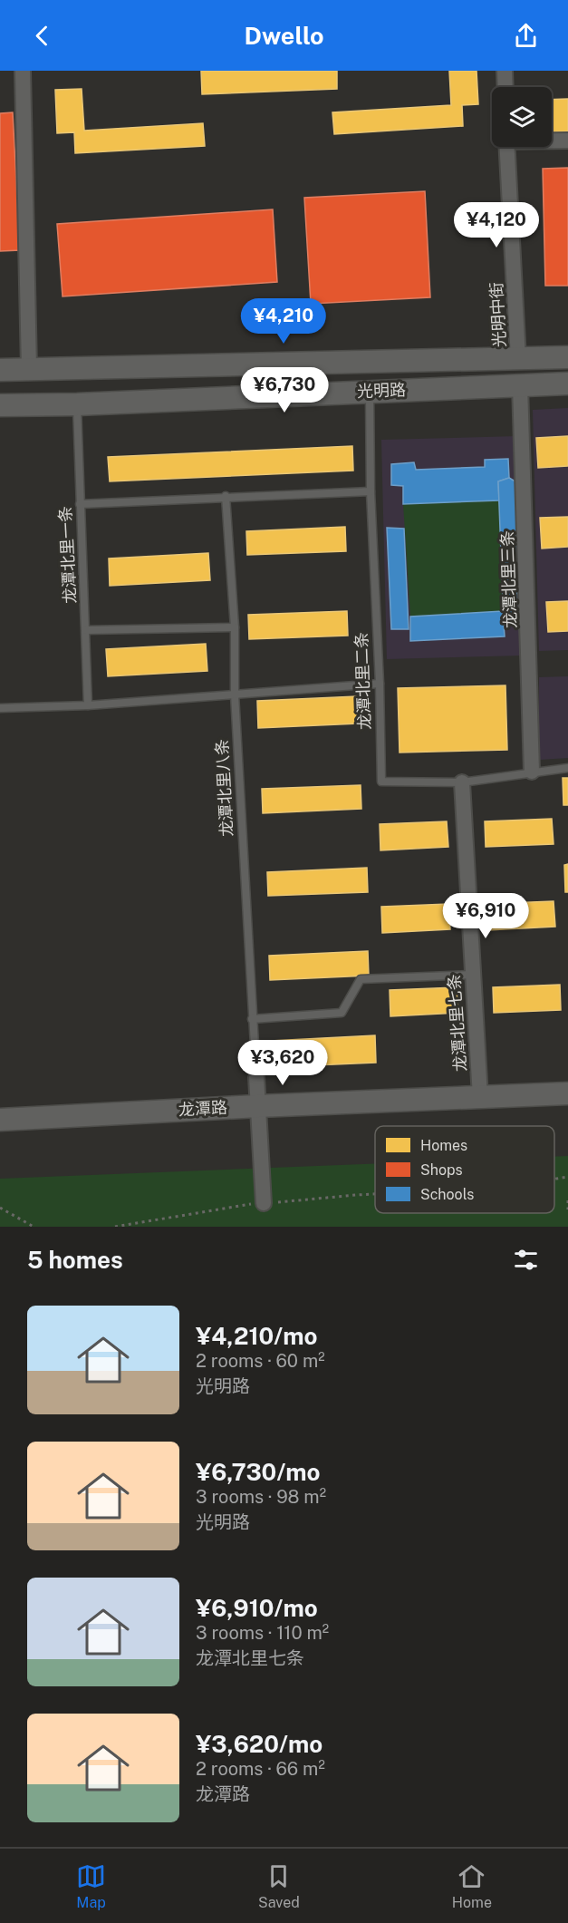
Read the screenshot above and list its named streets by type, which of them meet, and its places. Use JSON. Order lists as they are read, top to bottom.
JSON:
{
  "streets": {
    "main road": ["光明路", "龙潭路"],
    "street": ["光明中街", "龙潭北里三条", "龙潭北里七条"],
    "lane": ["龙潭北里一条", "龙潭北里二条", "龙潭北里八条"]
  },
  "crossings": [
    ["光明中街", "光明路"],
    ["光明路", "龙潭北里一条"],
    ["光明路", "龙潭北里三条"],
    ["光明路", "龙潭北里二条"],
    ["龙潭北里三条", "龙潭北里二条"],
    ["龙潭北里二条", "龙潭北里七条"],
    ["龙潭北里七条", "龙潭路"]
  ],
  "legend": ["Homes", "Shops", "Schools"],
  "page": {
    "header": "Dwello",
    "price": [
      "¥4,120",
      "¥4,210",
      "¥6,730",
      "¥6,910",
      "¥3,620"
    ],
    "heading": "5 homes",
    "list": [
      {
        "name": "¥4,210/mo",
        "note": "2 rooms · 60 m² · 光明路"
      },
      {
        "name": "¥6,730/mo",
        "note": "3 rooms · 98 m² · 光明路"
      },
      {
        "name": "¥6,910/mo",
        "note": "3 rooms · 110 m² · 龙潭北里七条"
      },
      {
        "name": "¥3,620/mo",
        "note": "2 rooms · 66 m² · 龙潭路"
      }
    ],
    "tabs": ["Map", "Saved", "Home"]
  }
}
